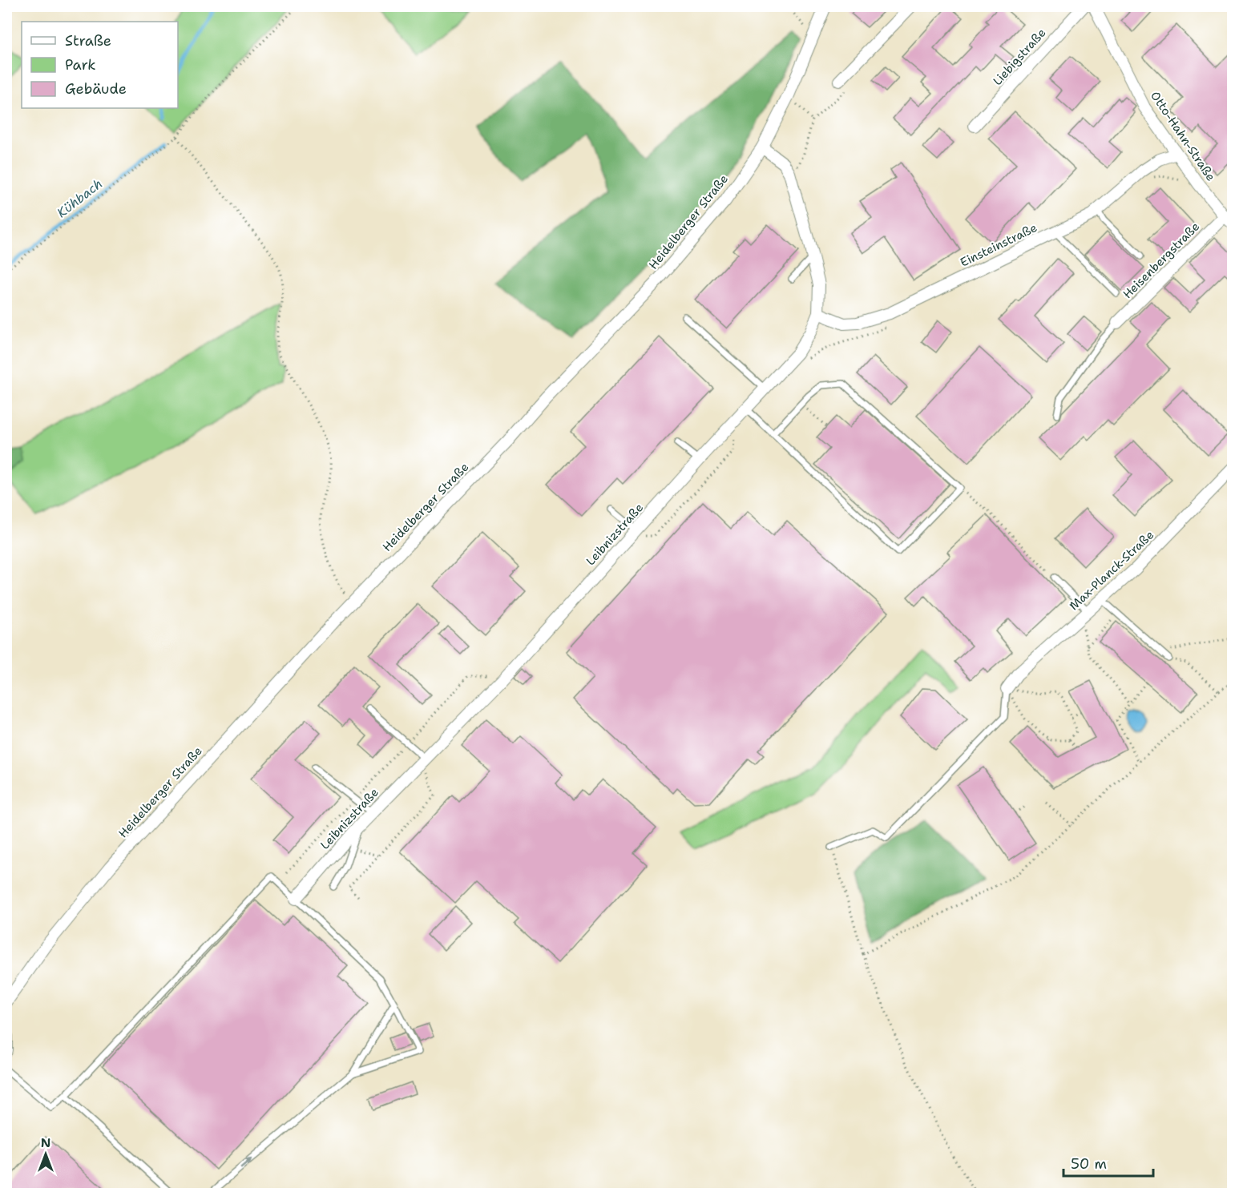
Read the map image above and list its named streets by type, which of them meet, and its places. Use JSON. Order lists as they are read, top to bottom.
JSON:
{
  "streets": {
    "street": [
      "Liebigstraße",
      "Otto-Hahn-Straße",
      "Heidelberger Straße",
      "Einsteinstraße",
      "Heisenbergstraße",
      "Leibnizstraße",
      "Max-Planck-Straße"
    ]
  },
  "crossings": [
    ["Otto-Hahn-Straße", "Einsteinstraße"],
    ["Otto-Hahn-Straße", "Heisenbergstraße"],
    ["Heidelberger Straße", "Leibnizstraße"],
    ["Einsteinstraße", "Leibnizstraße"]
  ],
  "water": ["Kühbach"],
  "legend": ["Straße", "Park", "Gebäude"],
  "scale_bar": "50 m",
  "north": "top"
}
